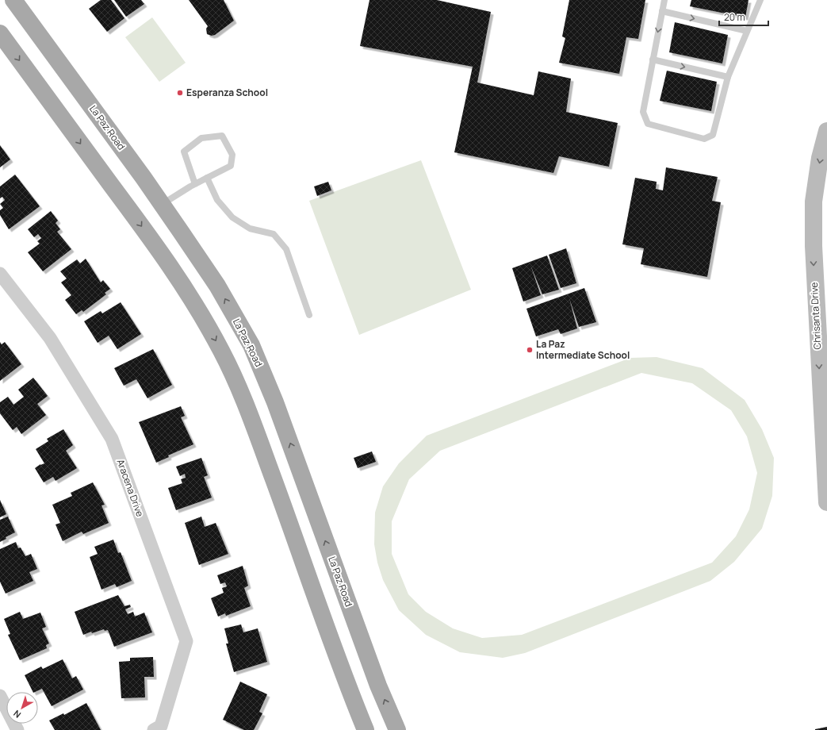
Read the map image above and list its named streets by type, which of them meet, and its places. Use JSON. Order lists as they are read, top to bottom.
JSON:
{
  "streets": {
    "main road": ["La Paz Road"],
    "street": ["Chrisanta Drive", "Aracena Drive"]
  },
  "one_way": ["Chrisanta Drive"],
  "places": ["Esperanza School", "La Paz Intermediate School"],
  "scale_bar": "20 m",
  "north": "bottom left"
}
